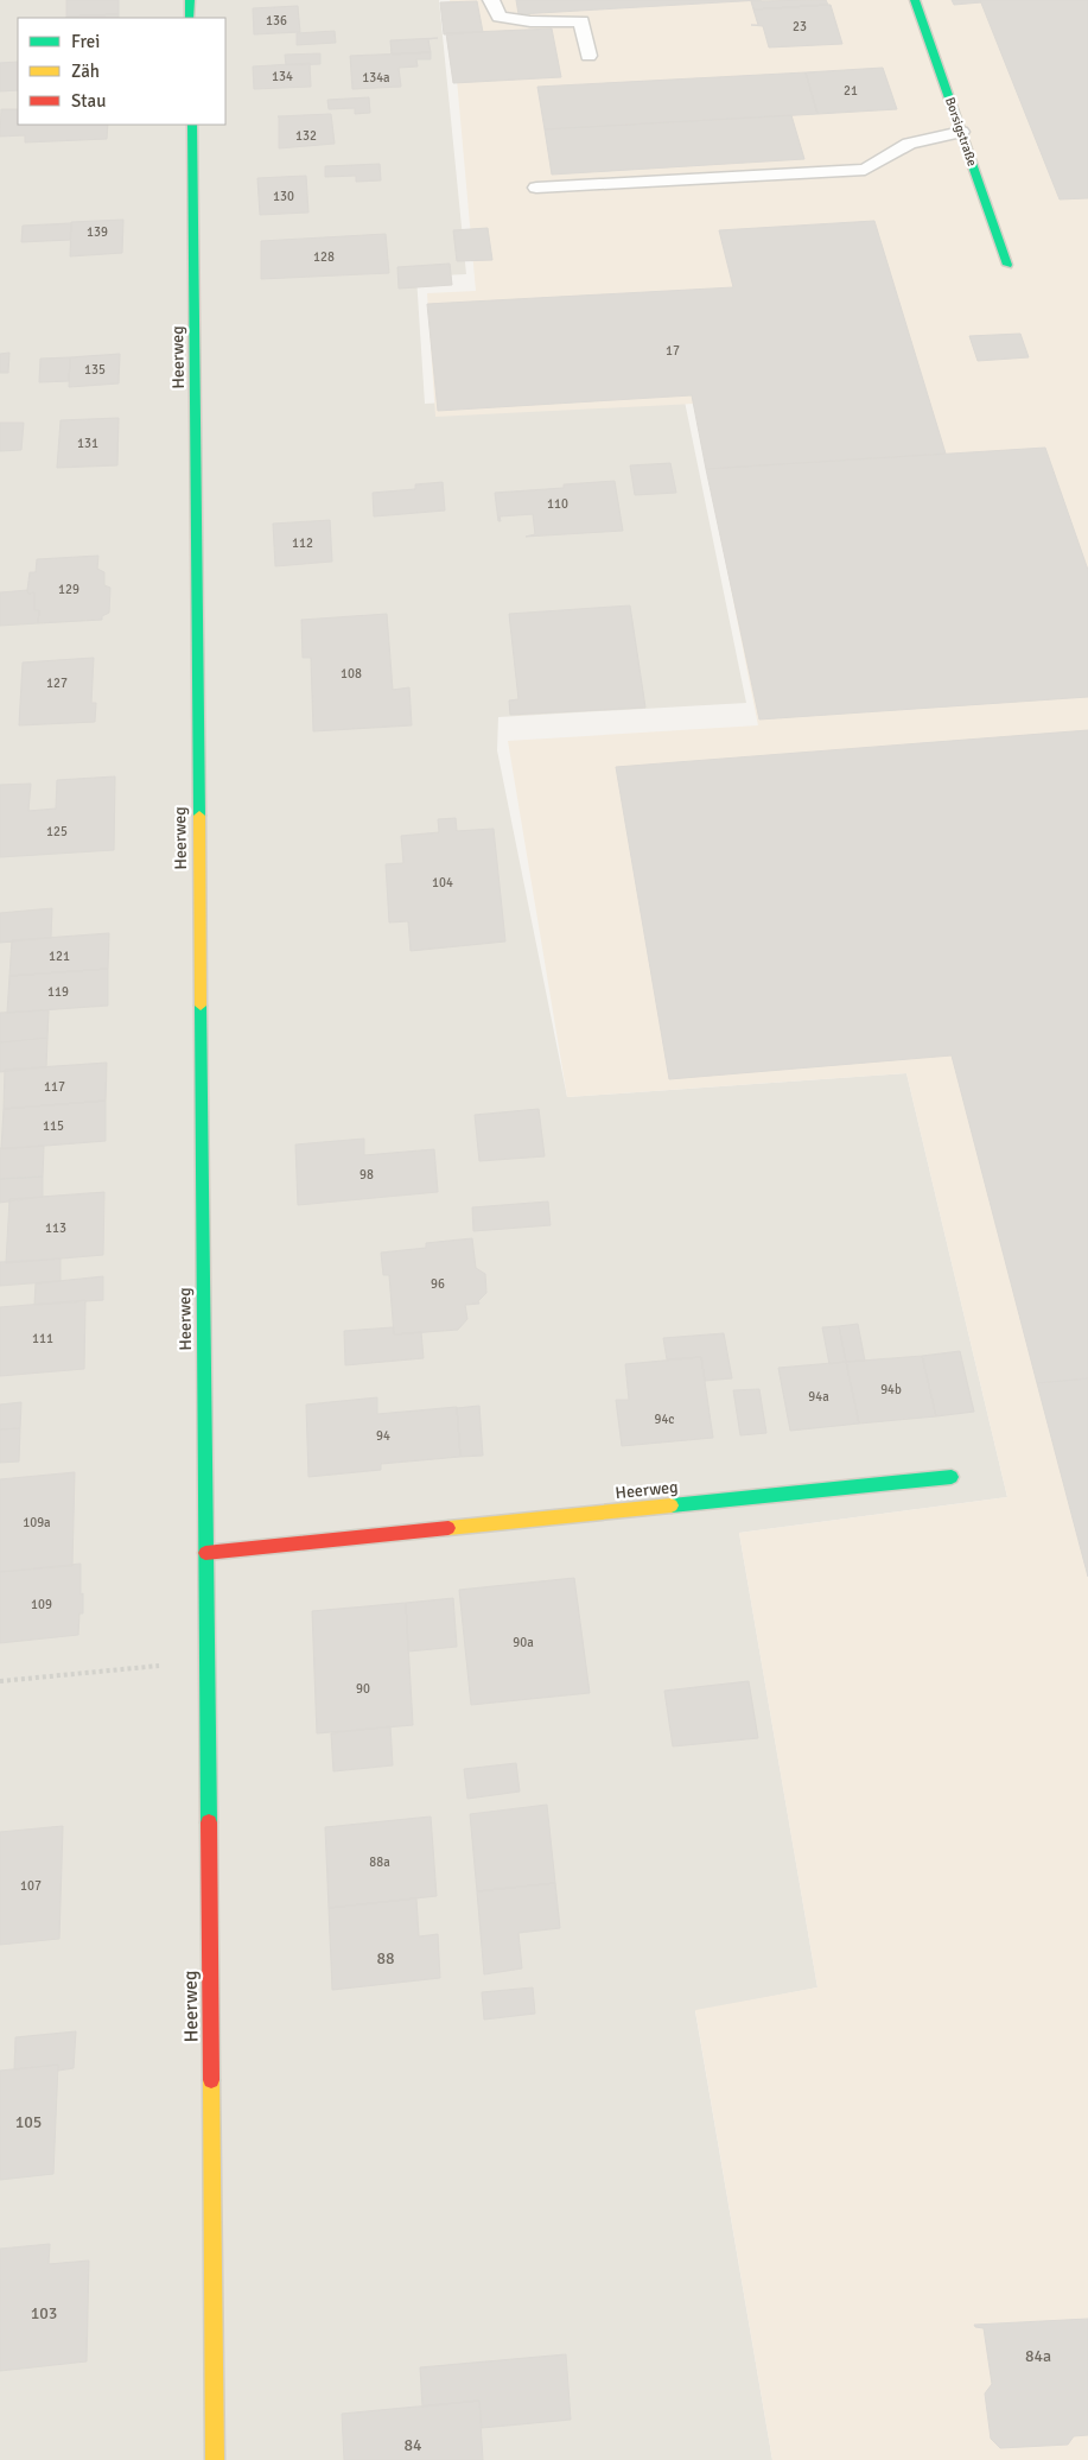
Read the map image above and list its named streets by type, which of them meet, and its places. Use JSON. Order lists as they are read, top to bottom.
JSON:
{
  "streets": {
    "street": ["Borsigstraße", "Heerweg"]
  },
  "house_numbers": [
    "136",
    "23",
    "134",
    "134a",
    "21",
    "132",
    "130",
    "139",
    "128",
    "17",
    "135",
    "131",
    "110",
    "112",
    "129",
    "108",
    "127",
    "125",
    "104",
    "121",
    "119",
    "117",
    "115",
    "98",
    "113",
    "96",
    "111",
    "94b",
    "94a",
    "94c",
    "94",
    "109a",
    "109",
    "90a",
    "90",
    "88a",
    "107",
    "88",
    "105",
    "103",
    "84a",
    "84"
  ],
  "legend": ["Frei", "Zäh", "Stau"]
}
